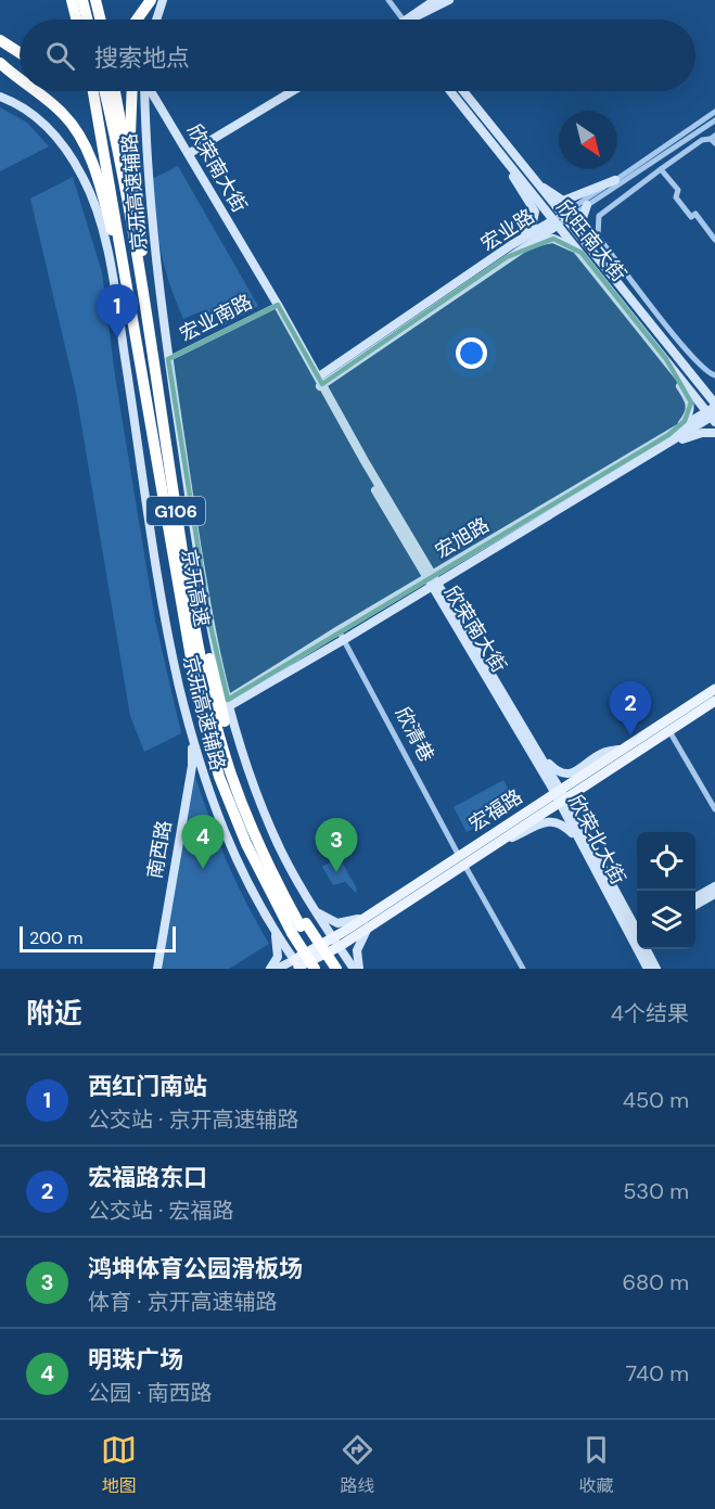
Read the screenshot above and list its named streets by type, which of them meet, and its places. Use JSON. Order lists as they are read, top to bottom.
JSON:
{
  "streets": {
    "highway": ["G106", "京开高速"],
    "main road": ["宏福路"],
    "street": [
      "欣荣南大街",
      "京开高速辅路",
      "宏业路",
      "欣旺南大街",
      "宏业南路",
      "宏旭路",
      "欣清巷",
      "欣荣北大街",
      "南西路"
    ]
  },
  "crossings": [
    ["欣荣南大街", "宏业路"],
    ["欣荣南大街", "宏业南路"],
    ["欣荣南大街", "宏旭路"],
    ["欣荣南大街", "宏福路"],
    ["欣荣南大街", "欣荣北大街"],
    ["京开高速辅路", "宏业南路"],
    ["京开高速辅路", "宏旭路"],
    ["京开高速辅路", "宏福路"],
    ["京开高速辅路", "南西路"],
    ["宏业路", "欣旺南大街"],
    ["欣旺南大街", "宏旭路"],
    ["G106", "京开高速"],
    ["宏旭路", "欣清巷"],
    ["欣清巷", "宏福路"],
    ["宏福路", "欣荣北大街"]
  ],
  "scale_bar": "200 m",
  "north": "bottom right",
  "page": {
    "search": "搜索地点",
    "pins": [
      "1",
      "2",
      "4",
      "3"
    ],
    "scale": "200 m",
    "heading": ["附近", "4个结果"],
    "list": [
      {
        "mark": "1",
        "name": "西红门南站",
        "note": "公交站 · 京开高速辅路",
        "value": "450 m"
      },
      {
        "mark": "2",
        "name": "宏福路东口",
        "note": "公交站 · 宏福路",
        "value": "530 m"
      },
      {
        "mark": "3",
        "name": "鸿坤体育公园滑板场",
        "note": "体育 · 京开高速辅路",
        "value": "680 m"
      },
      {
        "mark": "4",
        "name": "明珠广场",
        "note": "公园 · 南西路",
        "value": "740 m"
      }
    ],
    "nav": ["地图", "路线", "收藏"]
  }
}
